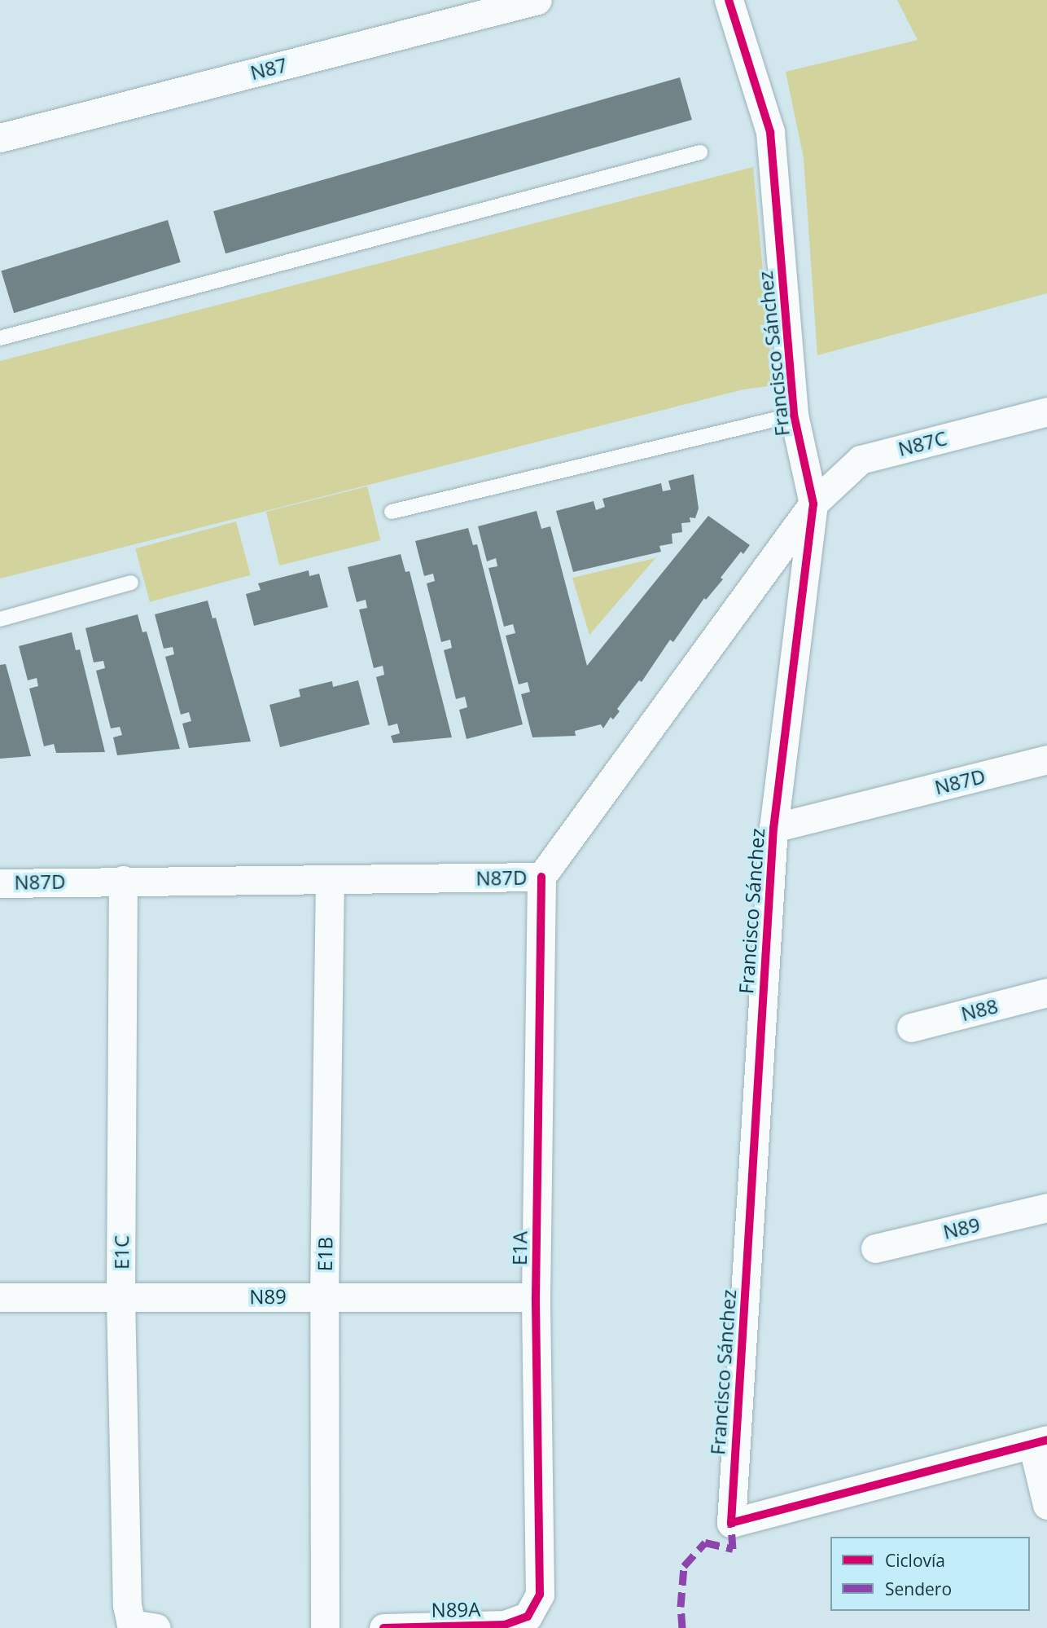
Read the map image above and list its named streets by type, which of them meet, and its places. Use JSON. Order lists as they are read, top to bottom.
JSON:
{
  "streets": {
    "street": [
      "N87",
      "Francisco Sánchez",
      "N87C",
      "N87D",
      "N88",
      "N89",
      "E1A",
      "E1C",
      "E1B",
      "N89A"
    ]
  },
  "crossings": [
    ["Francisco Sánchez", "N87C"],
    ["Francisco Sánchez", "N87D"],
    ["N87C", "N87D"],
    ["N87D", "E1A"],
    ["N87D", "E1C"],
    ["N87D", "E1B"],
    ["N89", "E1A"],
    ["N89", "E1C"],
    ["N89", "E1B"],
    ["E1A", "N89A"]
  ],
  "legend": ["Ciclovía", "Sendero"]
}
